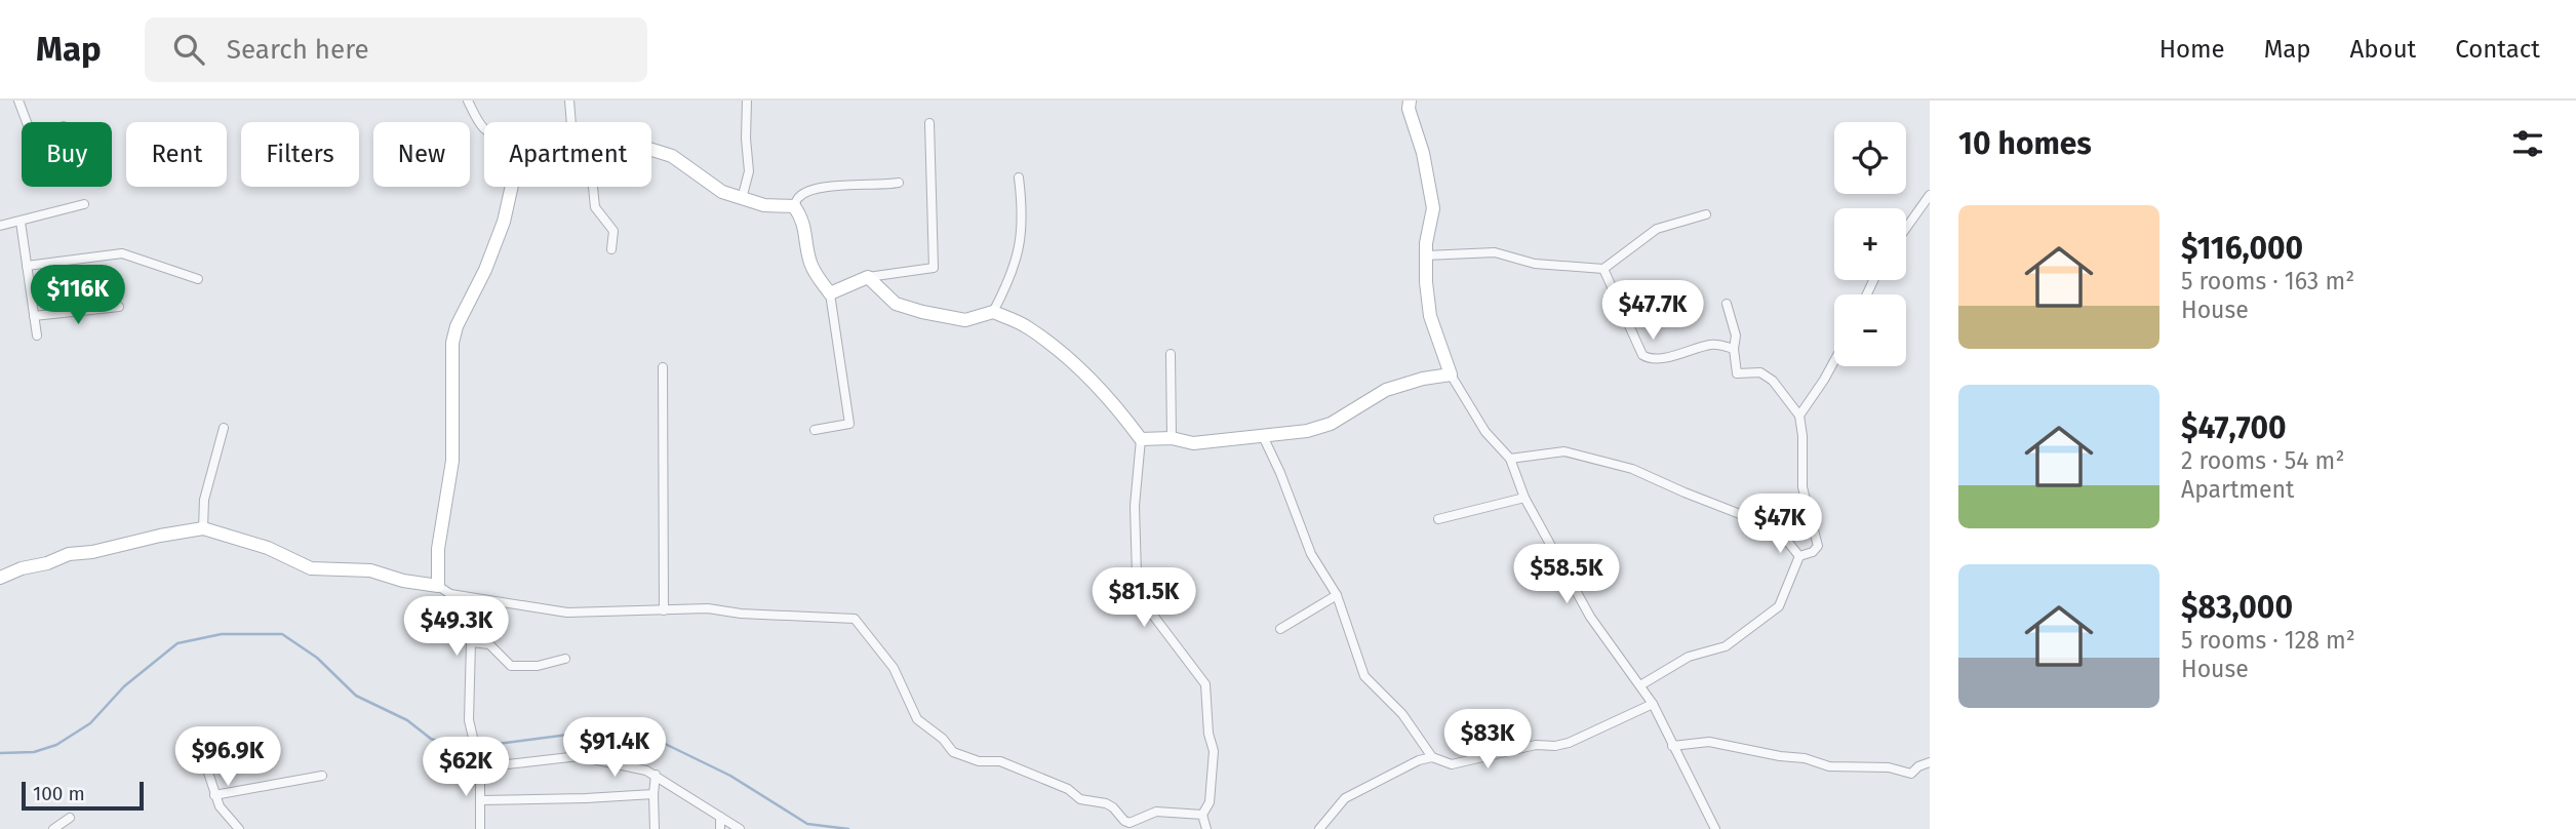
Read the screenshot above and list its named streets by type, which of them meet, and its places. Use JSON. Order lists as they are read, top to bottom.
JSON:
{
  "scale_bar": "100 m",
  "page": {
    "header": "Map",
    "search": "Search here",
    "nav": [
      "Home",
      "Map",
      "About",
      "Contact"
    ],
    "heading": "10 homes",
    "map_buttons": ["+", "−"],
    "chip": [
      "Buy",
      "Rent",
      "Filters",
      "New",
      "Apartment"
    ],
    "list": [
      {
        "name": "$116,000",
        "note": "5 rooms · 163 m² · House"
      },
      {
        "name": "$47,700",
        "note": "2 rooms · 54 m² · Apartment"
      },
      {
        "name": "$83,000",
        "note": "5 rooms · 128 m² · House"
      }
    ],
    "price": [
      "$116K",
      "$47.7K",
      "$47K",
      "$58.5K",
      "$81.5K",
      "$49.3K",
      "$83K",
      "$91.4K",
      "$96.9K",
      "$62K"
    ],
    "scale": "100 m"
  }
}
